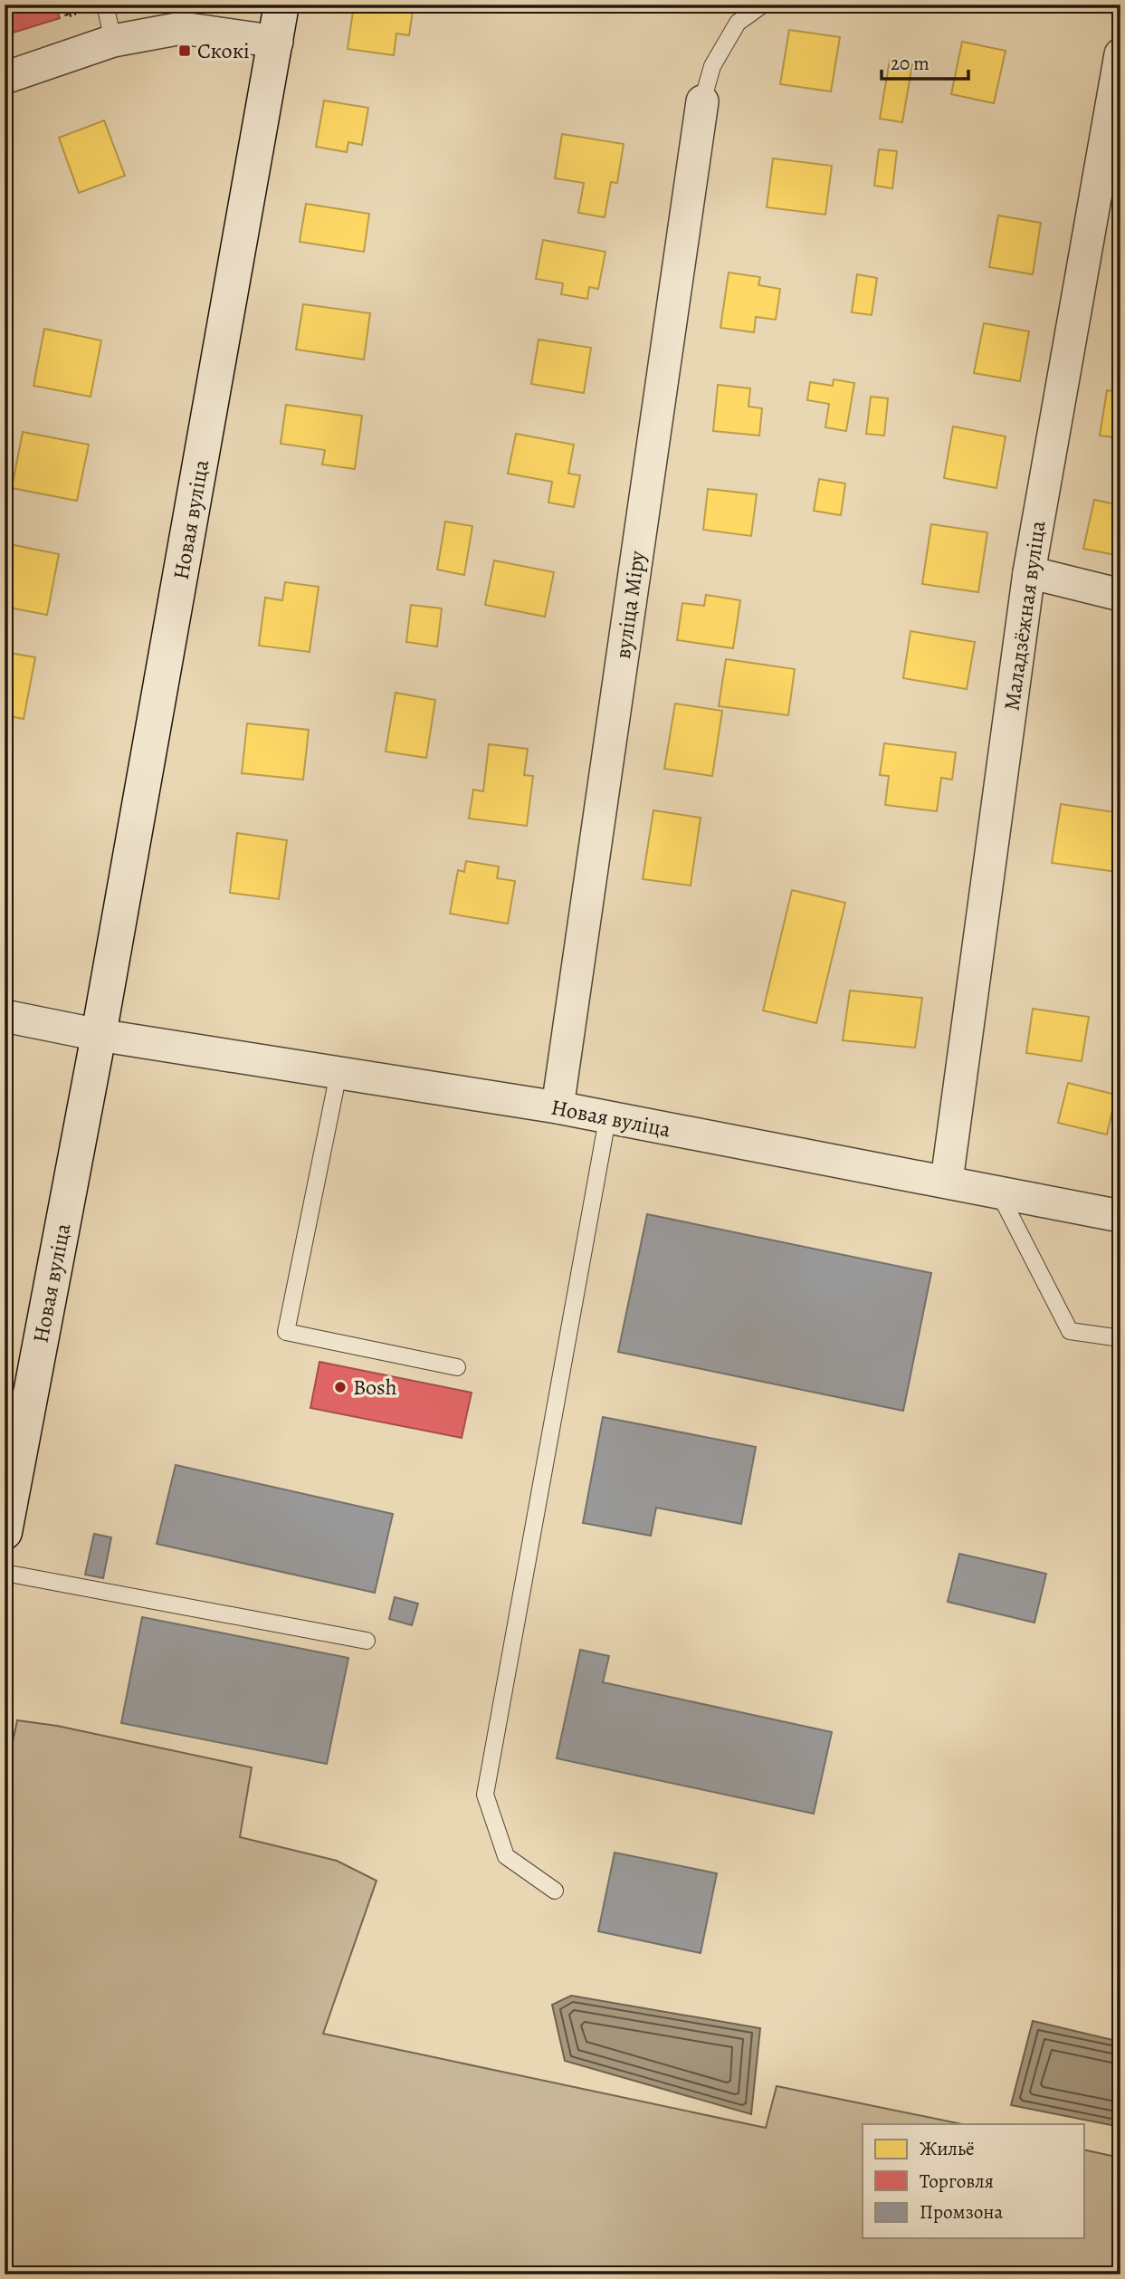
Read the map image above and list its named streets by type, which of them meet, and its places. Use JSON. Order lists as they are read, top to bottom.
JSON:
{
  "streets": {
    "street": ["Новая вуліца", "вуліца Міру", "Маладзёжная вуліца"]
  },
  "crossings": [
    ["Новая вуліца", "вуліца Міру"],
    ["Новая вуліца", "Маладзёжная вуліца"]
  ],
  "places": {
    "transit": ["Скокі"],
    "other": ["Bosh"]
  },
  "legend": ["Жильё", "Торговля", "Промзона"],
  "scale_bar": "20 m"
}
